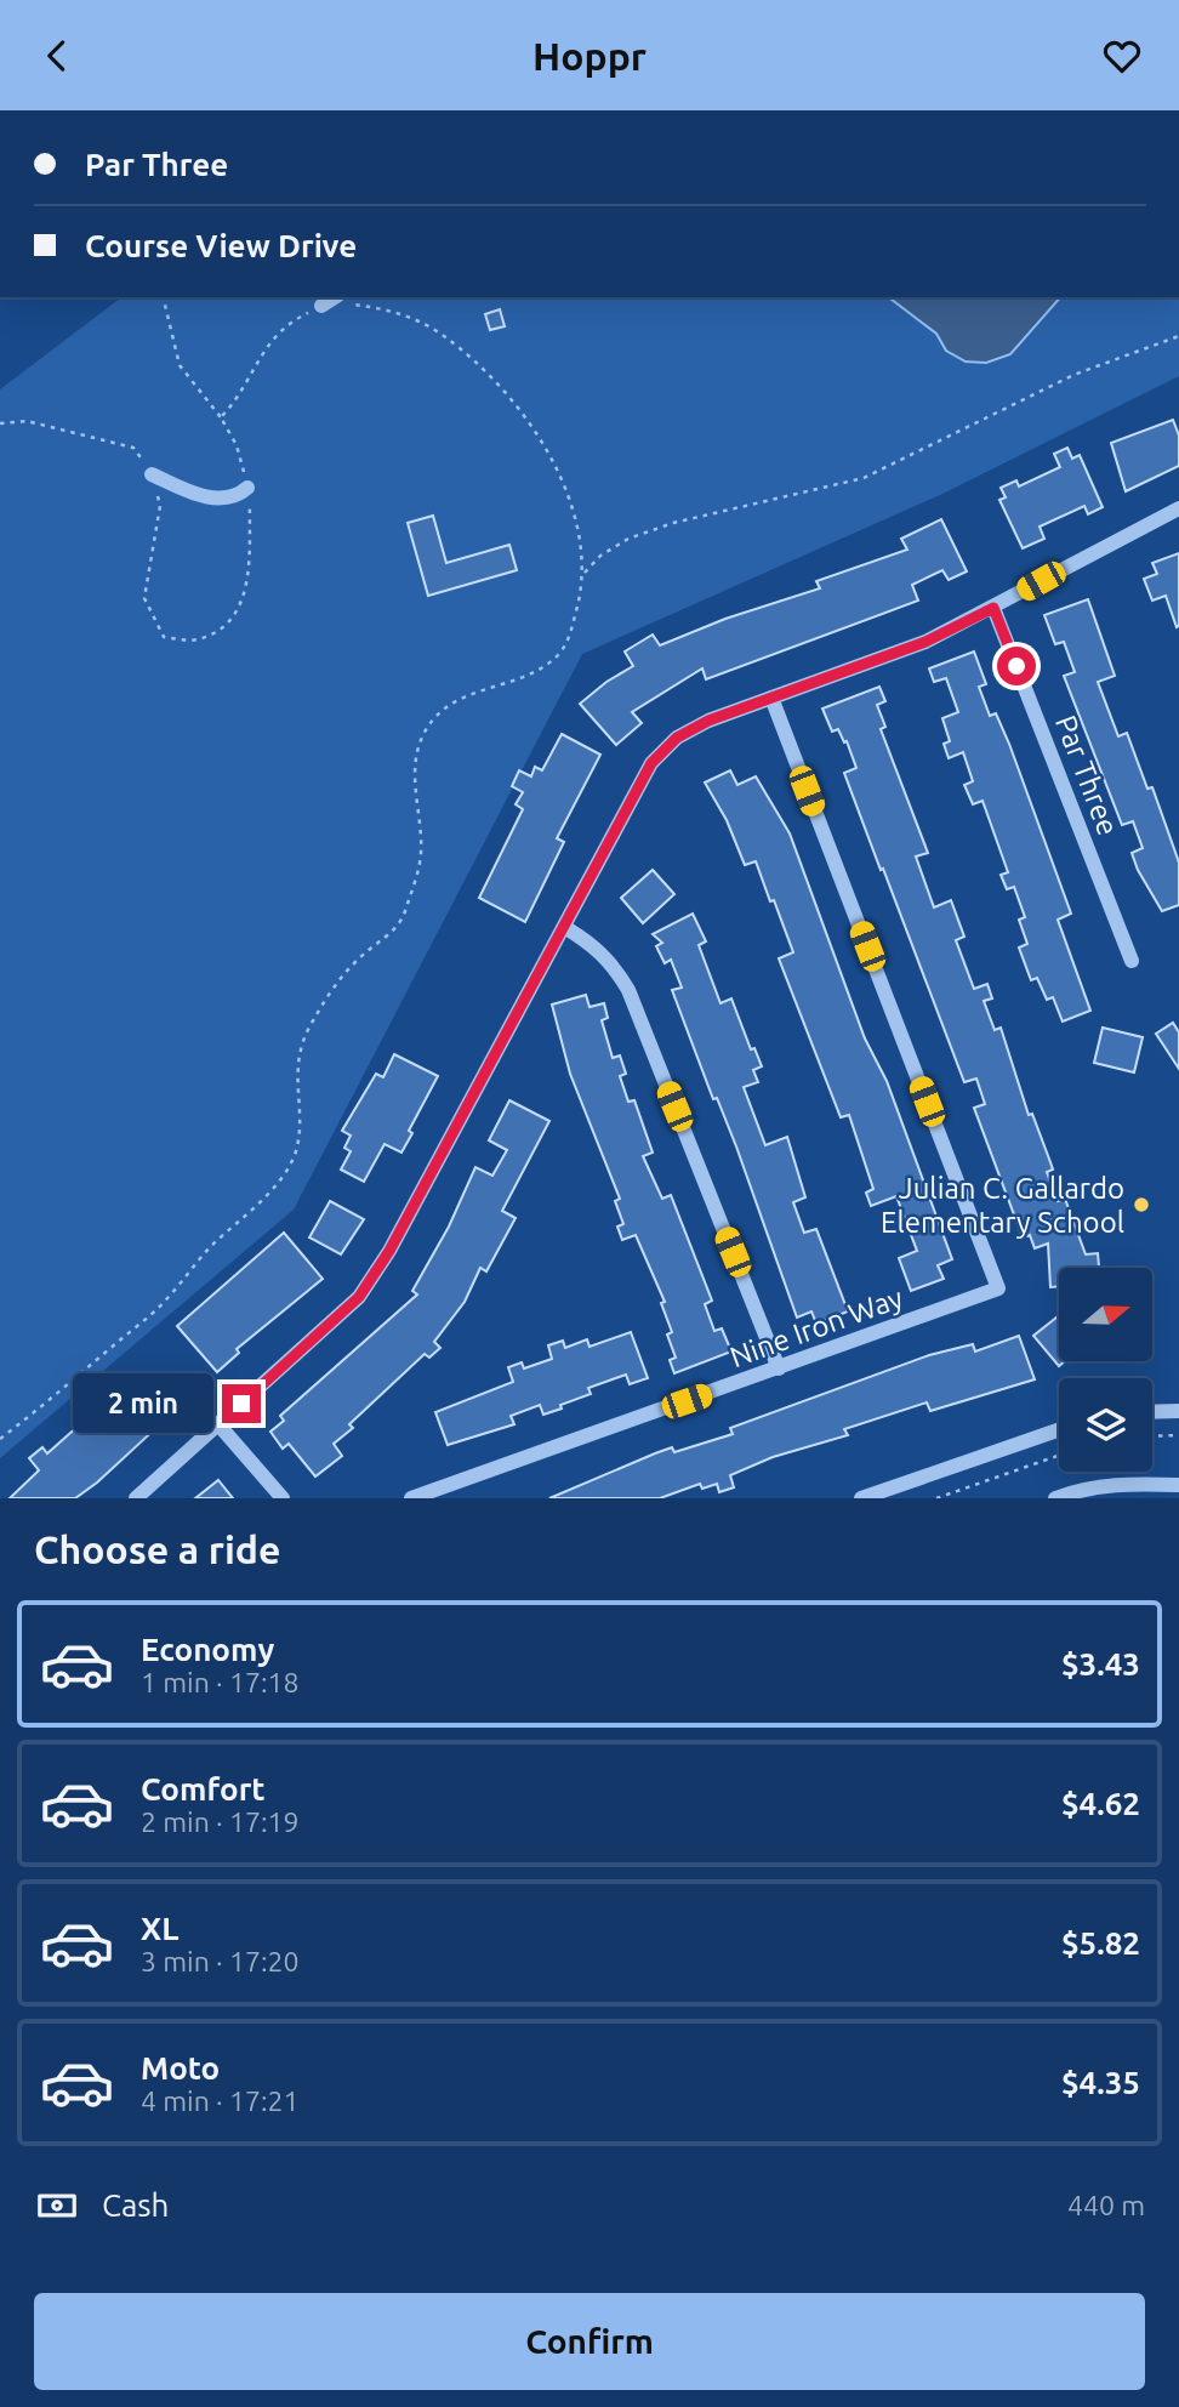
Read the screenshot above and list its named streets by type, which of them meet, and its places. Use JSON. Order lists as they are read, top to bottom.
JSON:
{
  "streets": {
    "street": ["Par Three", "Nine Iron Way"]
  },
  "places": ["Julian C. Gallardo Elementary School"],
  "north": "right",
  "page": {
    "header": "Hoppr",
    "banner": ["Par Three", "Course View Drive"],
    "bubble": "2 min",
    "heading": "Choose a ride",
    "list": [
      {
        "name": "Economy",
        "note": "1 min · 17:18",
        "value": "$3.43"
      },
      {
        "name": "Comfort",
        "note": "2 min · 17:19",
        "value": "$4.62"
      },
      {
        "name": "XL",
        "note": "3 min · 17:20",
        "value": "$5.82"
      },
      {
        "name": "Moto",
        "note": "4 min · 17:21",
        "value": "$4.35"
      }
    ],
    "pay": ["Cash", "440 m"],
    "buttons": "Confirm"
  }
}
